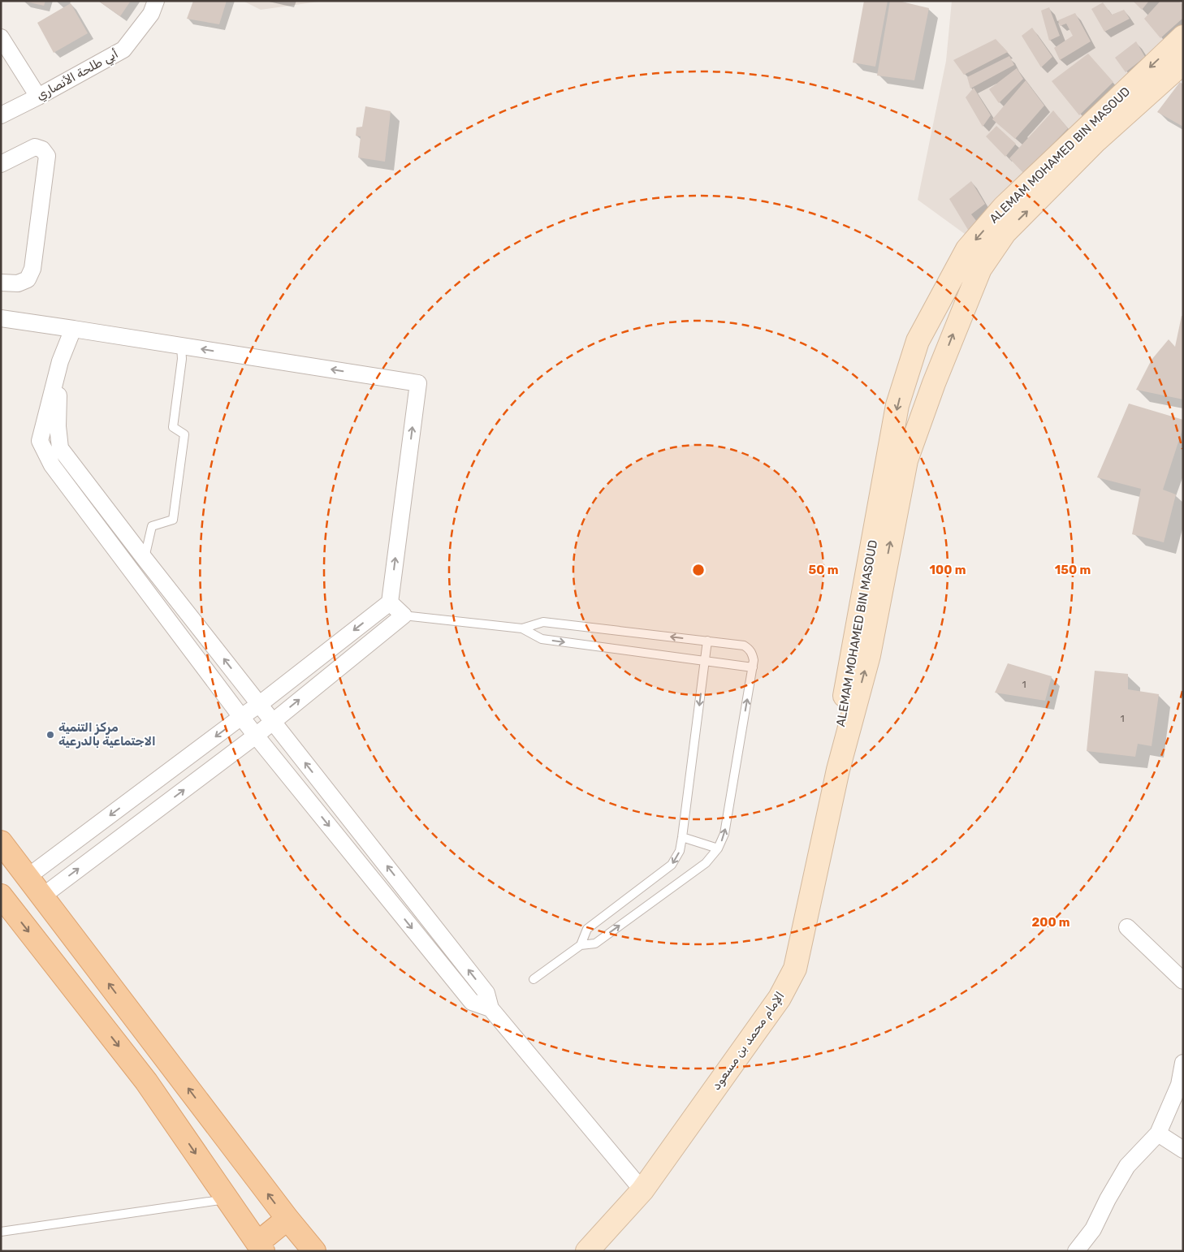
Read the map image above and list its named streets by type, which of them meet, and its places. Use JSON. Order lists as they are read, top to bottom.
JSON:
{
  "streets": {
    "street": ["أبي طلحة الأنصاري", "ALEMAM MOHAMED BIN MASOUD", "الإمام محمد بن مسعود"]
  },
  "crossings": [
    ["ALEMAM MOHAMED BIN MASOUD", "الإمام محمد بن مسعود"]
  ],
  "places": ["مركز التنمية الاجتماعية بالدرعية"],
  "house_numbers": ["1", "1"],
  "rings": [
    "50 m",
    "100 m",
    "150 m",
    "200 m"
  ]
}
